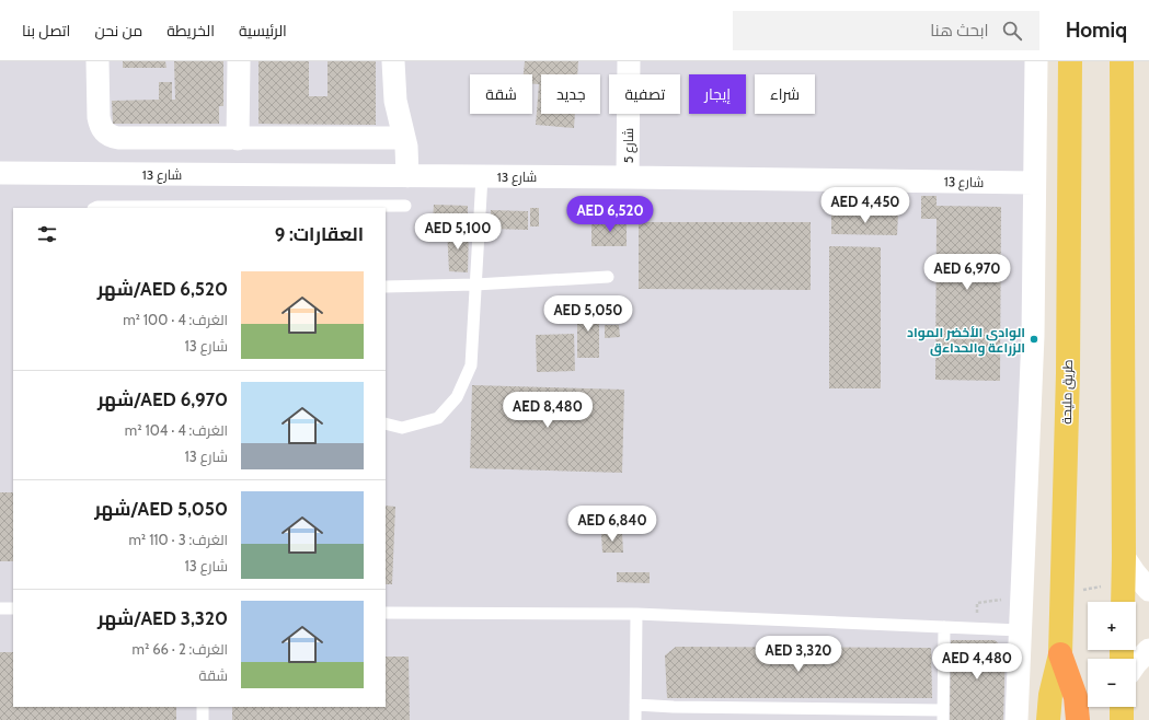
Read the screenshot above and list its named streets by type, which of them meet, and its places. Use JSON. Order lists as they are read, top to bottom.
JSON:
{
  "streets": {
    "main road": ["طريق مليحة"],
    "street": ["شارع 5", "شارع 13"]
  },
  "crossings": [
    ["شارع 5", "شارع 13"]
  ],
  "places": ["الوادى الأخضر المواد الزراعة والحداءق"],
  "page": {
    "header": "Homiq",
    "search": "ابحث هنا",
    "nav": [
      "الرئيسية",
      "الخريطة",
      "من نحن",
      "اتصل بنا"
    ],
    "chip": [
      "شراء",
      "إيجار",
      "تصفية",
      "جديد",
      "شقة"
    ],
    "price": [
      "AED 4,450",
      "AED 6,520",
      "AED 5,100",
      "AED 6,970",
      "AED 5,050",
      "AED 8,480",
      "AED 6,840",
      "AED 3,320",
      "AED 4,480"
    ],
    "heading": "العقارات: 9",
    "list": [
      {
        "name": "AED 6,520/شهر",
        "note": "الغرف: 4 · 100 m² · شارع 13"
      },
      {
        "name": "AED 6,970/شهر",
        "note": "الغرف: 4 · 104 m² · شارع 13"
      },
      {
        "name": "AED 5,050/شهر",
        "note": "الغرف: 3 · 110 m² · شارع 13"
      },
      {
        "name": "AED 3,320/شهر",
        "note": "الغرف: 2 · 66 m² · شقة"
      }
    ],
    "map_buttons": ["+", "−"]
  }
}
